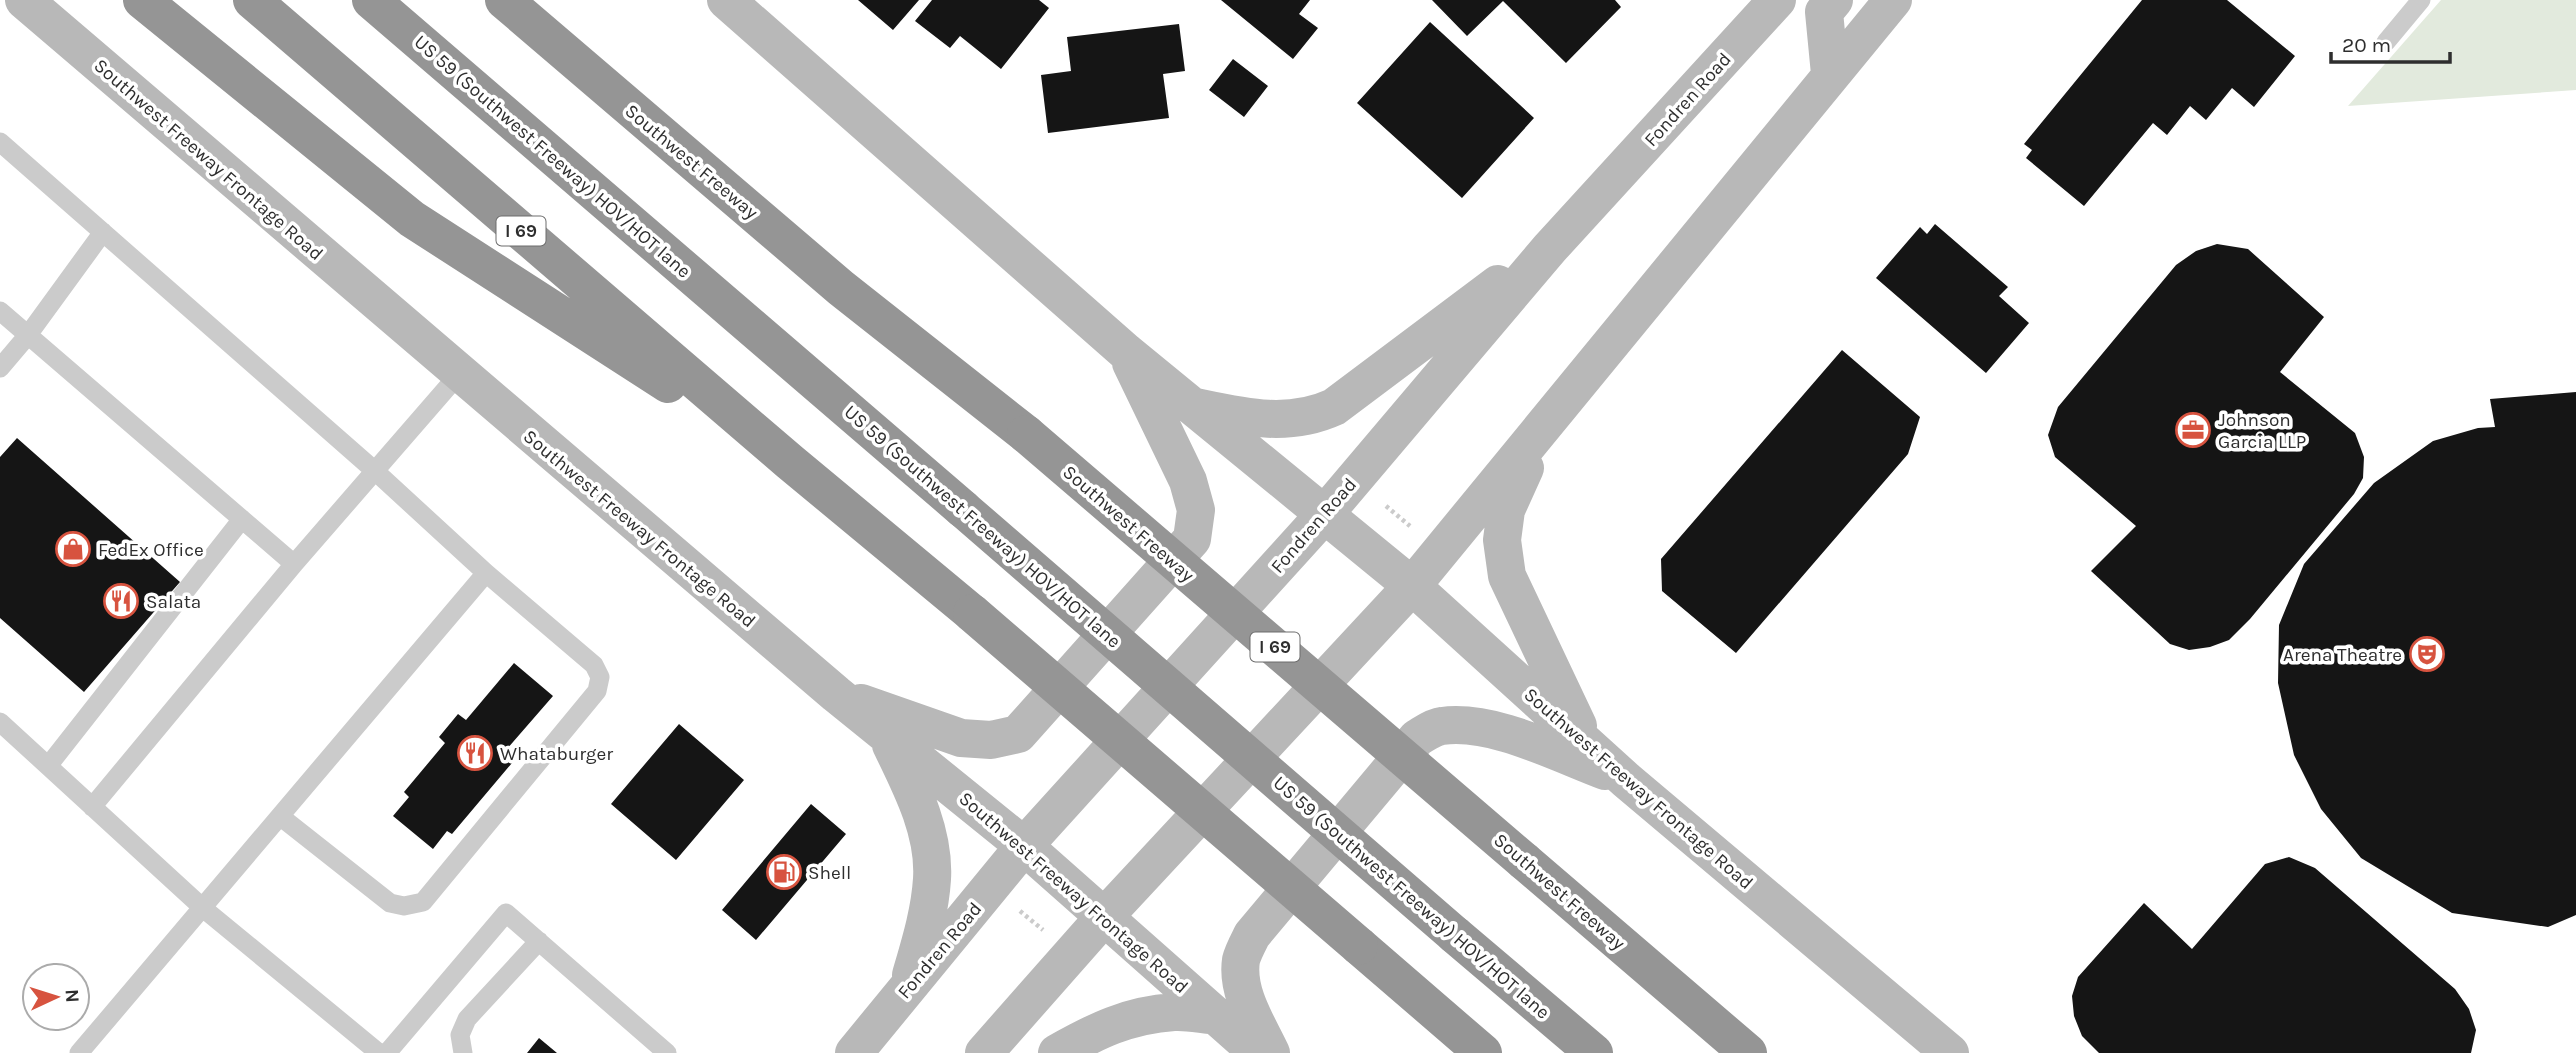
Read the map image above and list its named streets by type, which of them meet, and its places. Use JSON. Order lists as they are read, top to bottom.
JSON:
{
  "streets": {
    "highway": ["US 59 (Southwest Freeway) HOV/HOT lane", "Southwest Freeway", "I 69"],
    "main road": ["Fondren Road", "Southwest Freeway Frontage Road"]
  },
  "crossings": [
    ["Fondren Road", "Southwest Freeway Frontage Road"]
  ],
  "places": {
    "office": ["Johnson Garcia LLP"],
    "shop": ["FedEx Office"],
    "restaurant": ["Salata", "Whataburger"],
    "theatre": ["Arena Theatre"],
    "fuel station": ["Shell"]
  },
  "scale_bar": "20 m",
  "north": "right"
}
